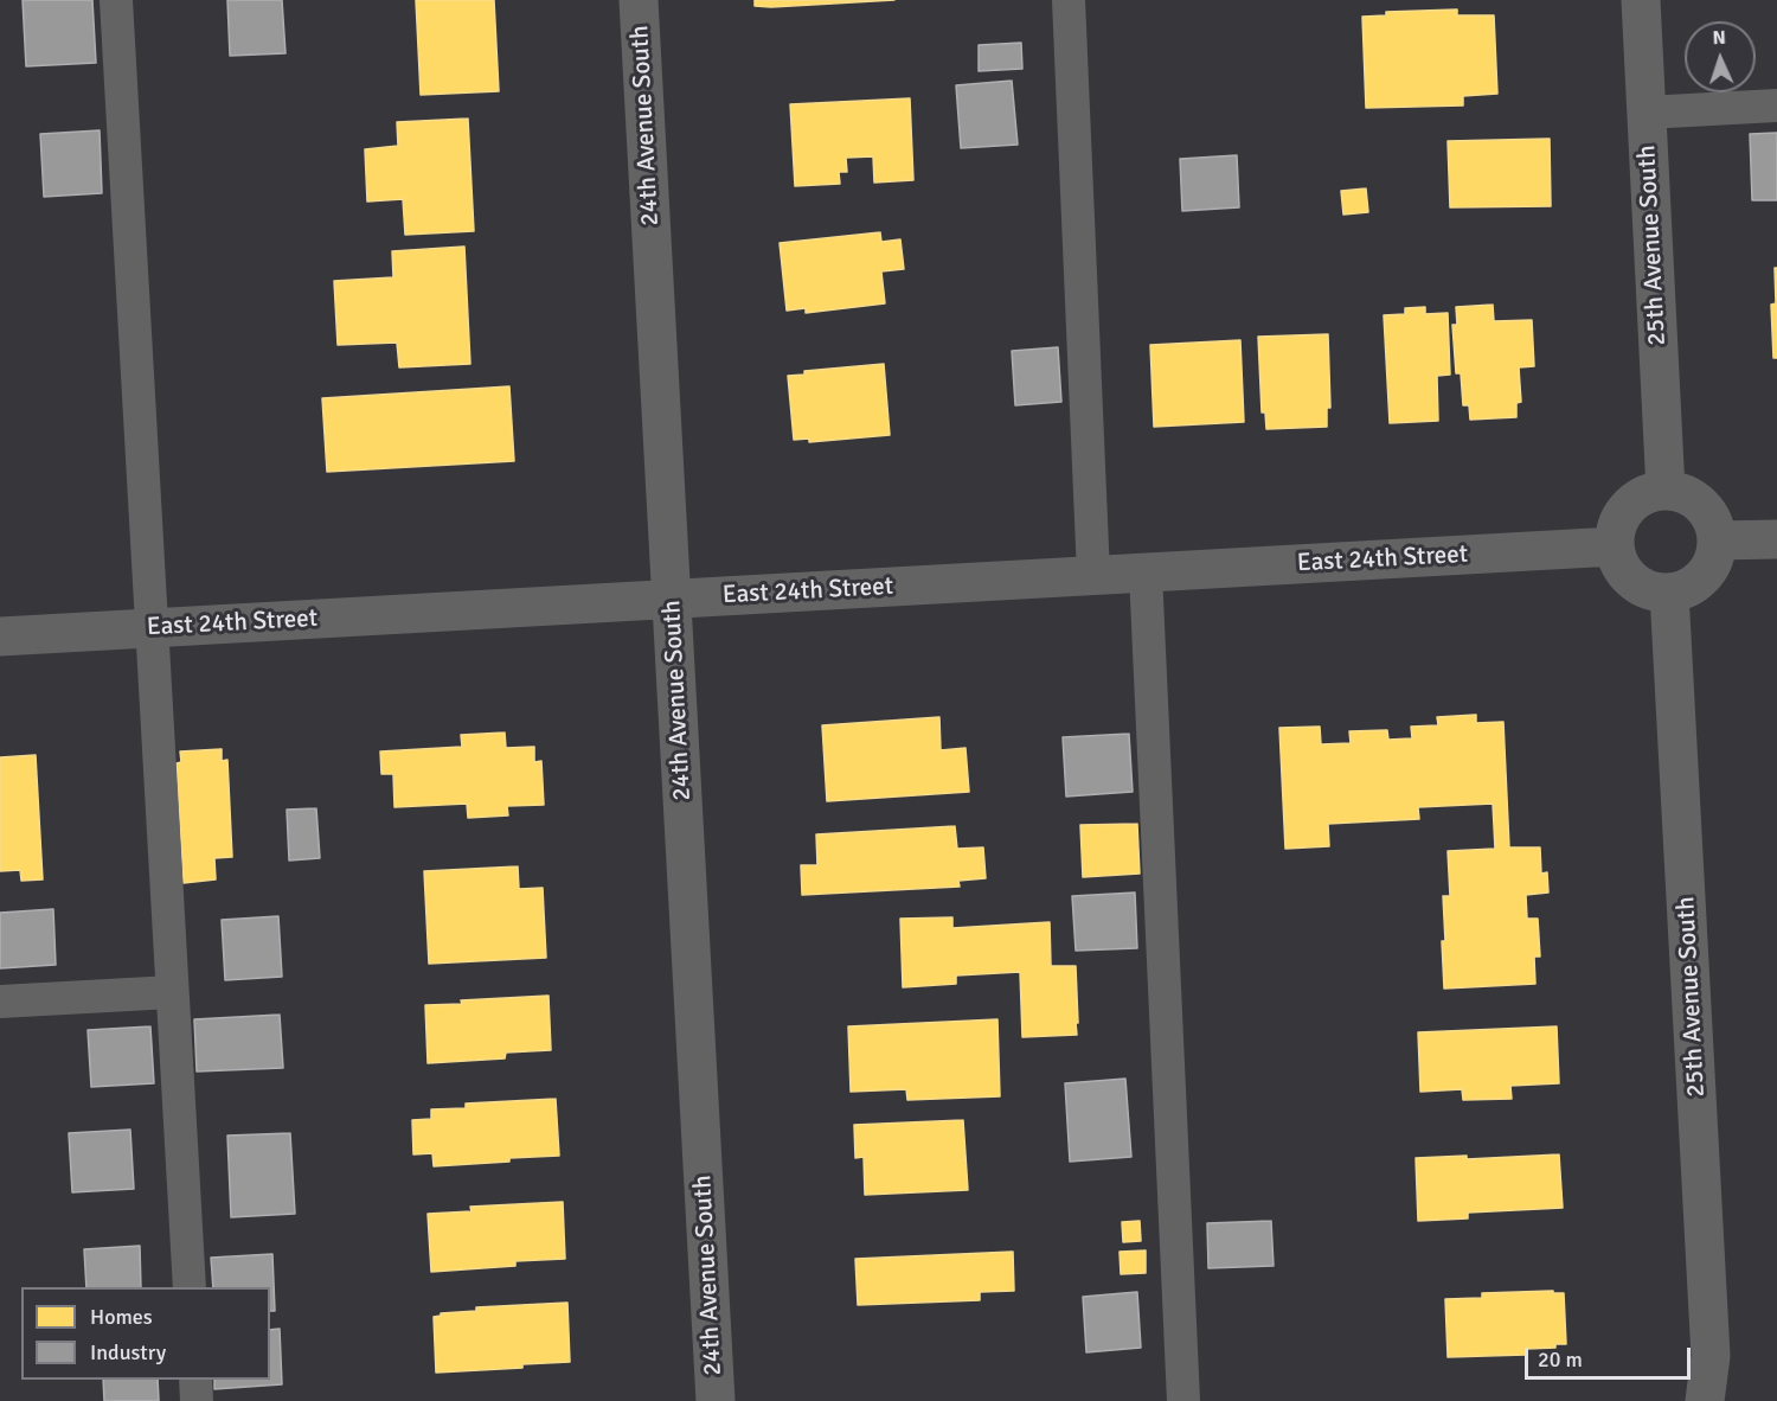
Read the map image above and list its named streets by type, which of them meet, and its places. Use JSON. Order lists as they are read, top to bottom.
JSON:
{
  "streets": {
    "street": ["24th Avenue South", "25th Avenue South", "East 24th Street"]
  },
  "crossings": [
    ["24th Avenue South", "East 24th Street"],
    ["25th Avenue South", "East 24th Street"]
  ],
  "legend": ["Homes", "Industry"],
  "scale_bar": "20 m",
  "north": "top"
}
